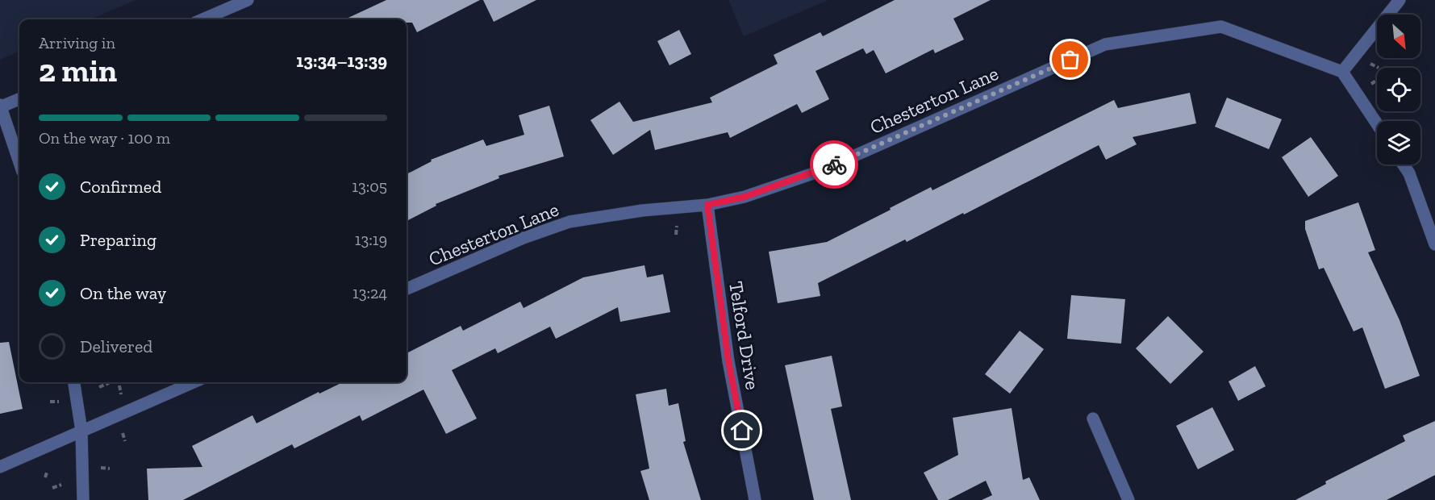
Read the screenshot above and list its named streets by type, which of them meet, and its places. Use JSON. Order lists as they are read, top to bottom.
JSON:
{
  "streets": {
    "street": ["Chesterton Lane", "Telford Drive"]
  },
  "crossings": [
    ["Chesterton Lane", "Telford Drive"]
  ],
  "north": "bottom right",
  "page": {
    "heading": ["2 min", "Arriving in", "13:34–13:39"],
    "bar": "On the way · 100 m",
    "list": [
      ["Confirmed", "13:05"],
      ["Preparing", "13:19"],
      ["On the way", "13:24"],
      "Delivered"
    ]
  }
}
